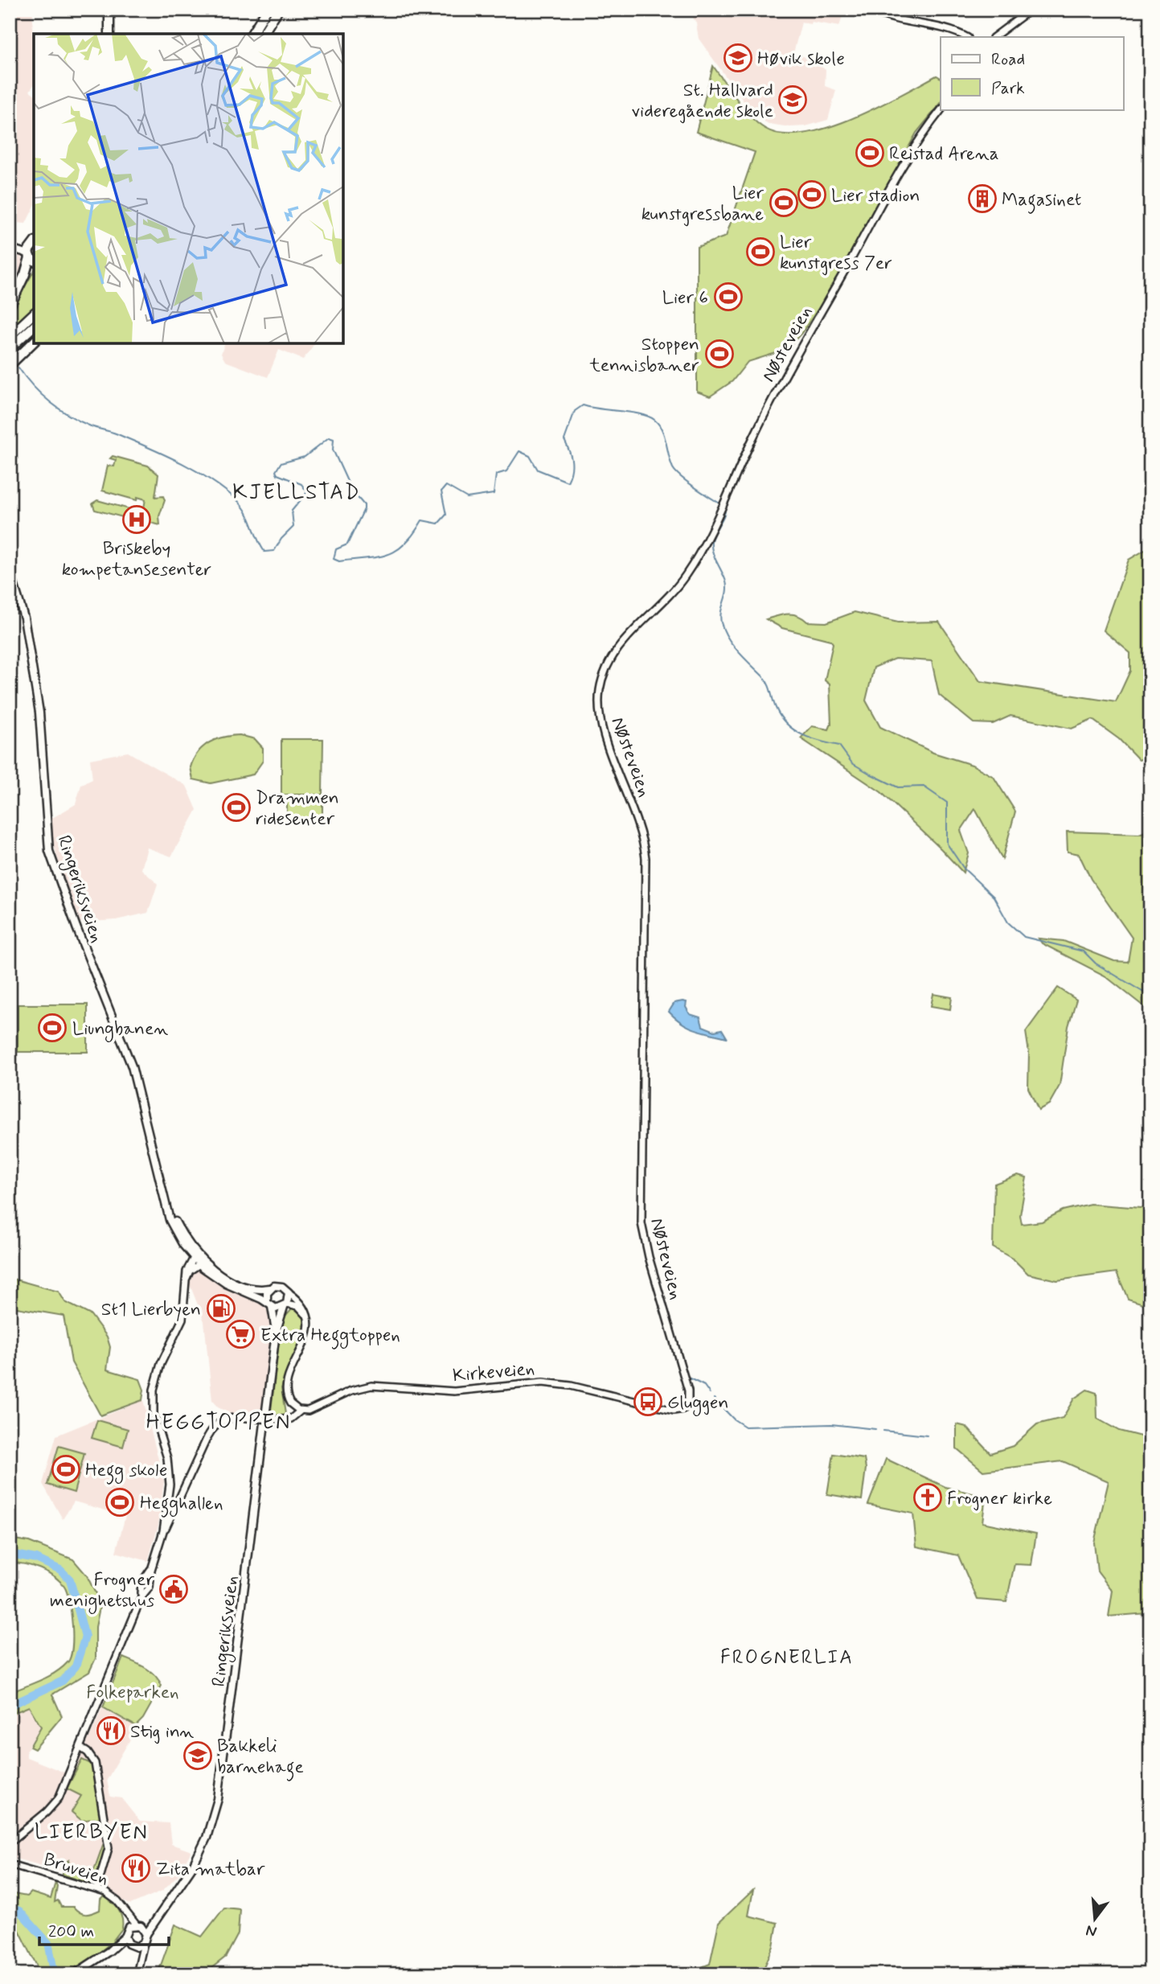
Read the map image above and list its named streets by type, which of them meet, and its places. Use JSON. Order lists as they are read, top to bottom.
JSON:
{
  "streets": {
    "main road": [
      "Nøsteveien",
      "Ringeriksveien",
      "Kirkeveien",
      "Bruveien"
    ]
  },
  "crossings": [
    ["Nøsteveien", "Kirkeveien"],
    ["Ringeriksveien", "Bruveien"]
  ],
  "districts": [
    "KJELLSTAD",
    "HEGGTOPPEN",
    "FROGNERLIA",
    "LIERBYEN"
  ],
  "parks": ["Folkeparken"],
  "places": {
    "school or university": ["Høvik skole", "St. Hallvard videregående skole", "Bakkeli barnehage"],
    "sports": [
      "Reistad Arena",
      "Lier stadion",
      "Lier kunstgressbane",
      "Lier kunstgress 7er",
      "Lier 6",
      "Stoppen tennisbaner",
      "Drammen ridesenter",
      "Liungbanen",
      "Hegg skole",
      "Hegghallen"
    ],
    "building": ["Magasinet"],
    "hospital": ["Briskeby kompetansesenter"],
    "fuel station": ["St1 Lierbyen"],
    "supermarket": ["Extra Heggtoppen"],
    "bus stop": ["Gluggen"],
    "church": ["Frogner kirke"],
    "public building": ["Frogner menighetshus"],
    "restaurant": ["Stig inn", "Zita matbar"]
  },
  "legend": ["Road", "Park"],
  "scale_bar": "200 m",
  "north": "bottom"
}
